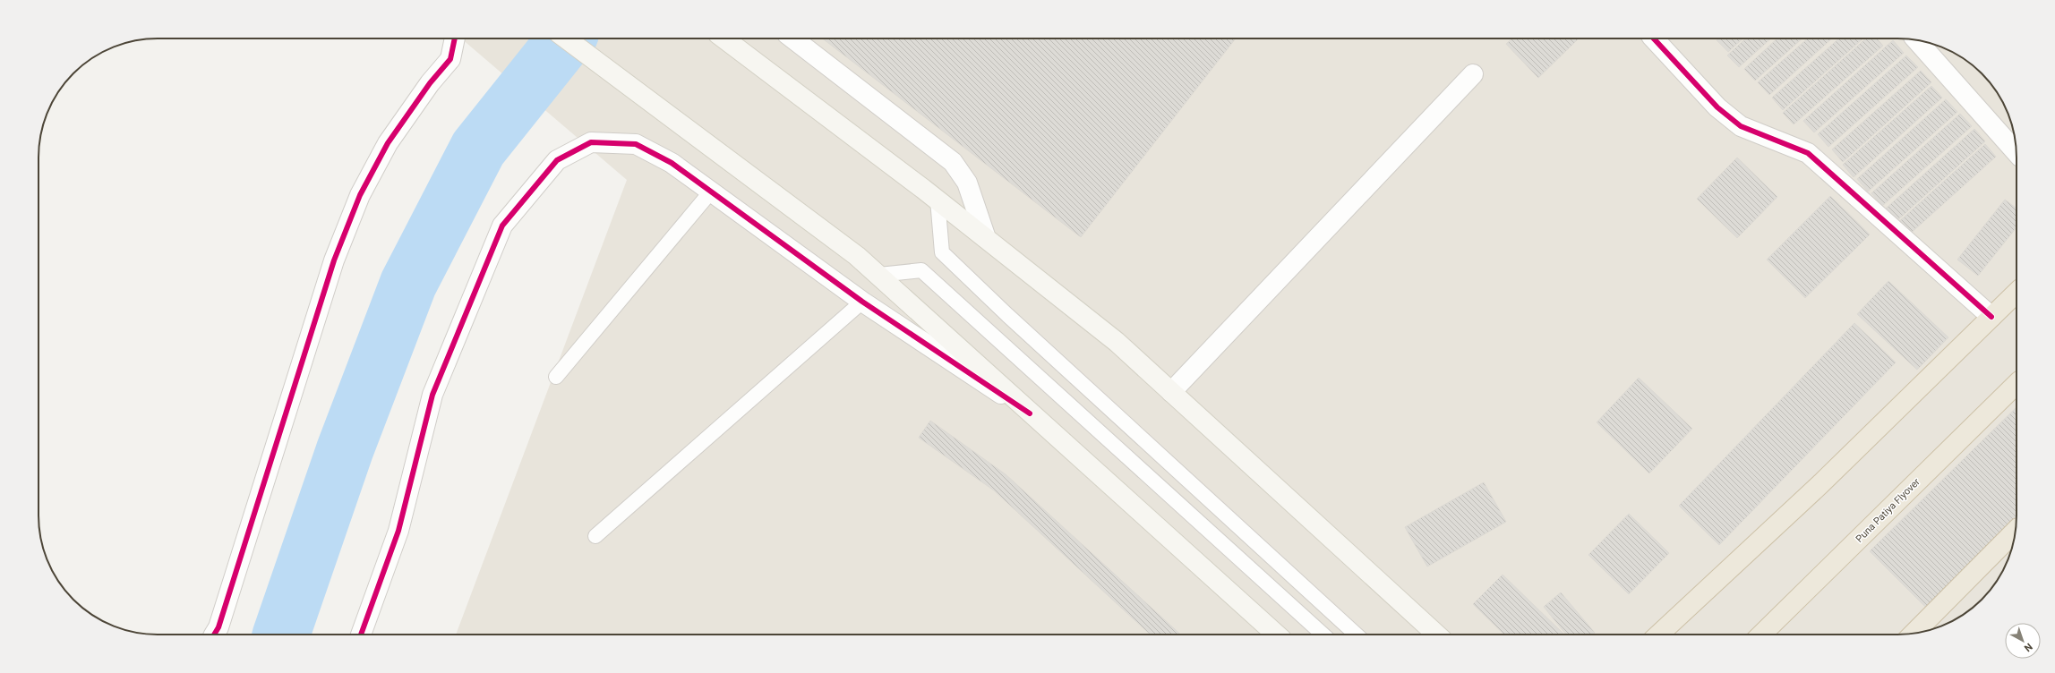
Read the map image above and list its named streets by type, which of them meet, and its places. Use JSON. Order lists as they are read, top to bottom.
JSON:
{
  "streets": {
    "highway": ["Puna Patiya Flyover"]
  },
  "north": "bottom right"
}
